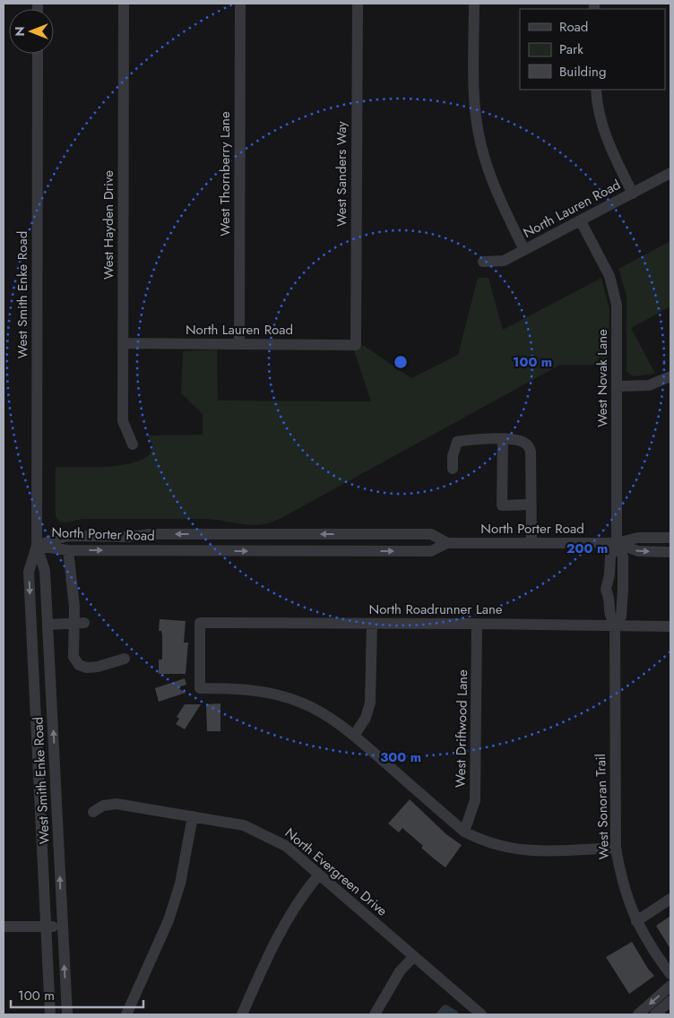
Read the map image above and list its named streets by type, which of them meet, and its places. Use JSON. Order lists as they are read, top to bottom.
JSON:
{
  "streets": {
    "street": [
      "West Thornberry Lane",
      "West Sanders Way",
      "North Lauren Road",
      "West Hayden Drive",
      "West Smith Enke Road",
      "West Novak Lane",
      "North Porter Road",
      "North Roadrunner Lane",
      "West Driftwood Lane",
      "West Sonoran Trail",
      "North Evergreen Drive"
    ]
  },
  "crossings": [
    ["West Thornberry Lane", "North Lauren Road"],
    ["West Sanders Way", "North Lauren Road"],
    ["North Lauren Road", "West Hayden Drive"],
    ["North Lauren Road", "West Novak Lane"],
    ["West Smith Enke Road", "North Porter Road"],
    ["West Novak Lane", "North Porter Road"],
    ["West Novak Lane", "West Sonoran Trail"],
    ["North Porter Road", "West Sonoran Trail"],
    ["North Roadrunner Lane", "West Driftwood Lane"],
    ["North Roadrunner Lane", "West Sonoran Trail"]
  ],
  "legend": ["Road", "Park", "Building"],
  "scale_bar": "100 m",
  "north": "left",
  "rings": ["100 m", "200 m", "300 m"]
}
